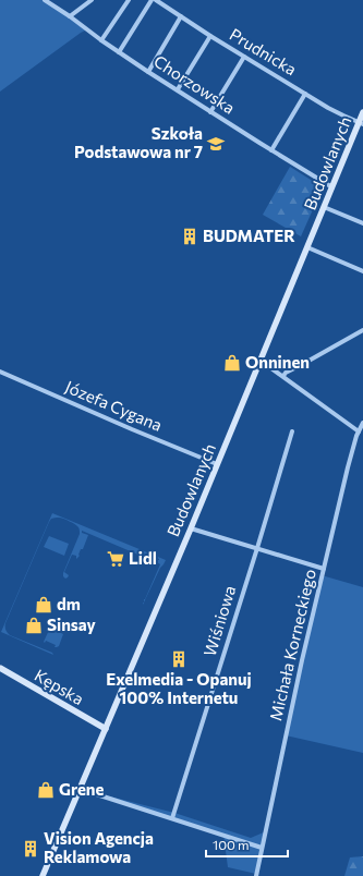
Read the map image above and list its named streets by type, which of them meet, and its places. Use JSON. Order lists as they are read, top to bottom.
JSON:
{
  "streets": {
    "main road": ["Budowlanych", "Kępska"],
    "street": [
      "Prudnicka",
      "Chorzowska",
      "Józefa Cygana",
      "Wiśniowa",
      "Michała Korneckiego"
    ]
  },
  "crossings": [
    ["Prudnicka", "Budowlanych"],
    ["Chorzowska", "Budowlanych"],
    ["Budowlanych", "Józefa Cygana"],
    ["Budowlanych", "Kępska"]
  ],
  "places": {
    "school or university": ["Szkoła Podstawowa nr 7"],
    "building": ["BUDMATER", "Exelmedia - Opanuj 100% Internetu", "Vision Agencja Reklamowa"],
    "shop": [
      "Onninen",
      "dm",
      "Sinsay",
      "Grene"
    ],
    "supermarket": ["Lidl"]
  },
  "scale_bar": "100 m"
}
